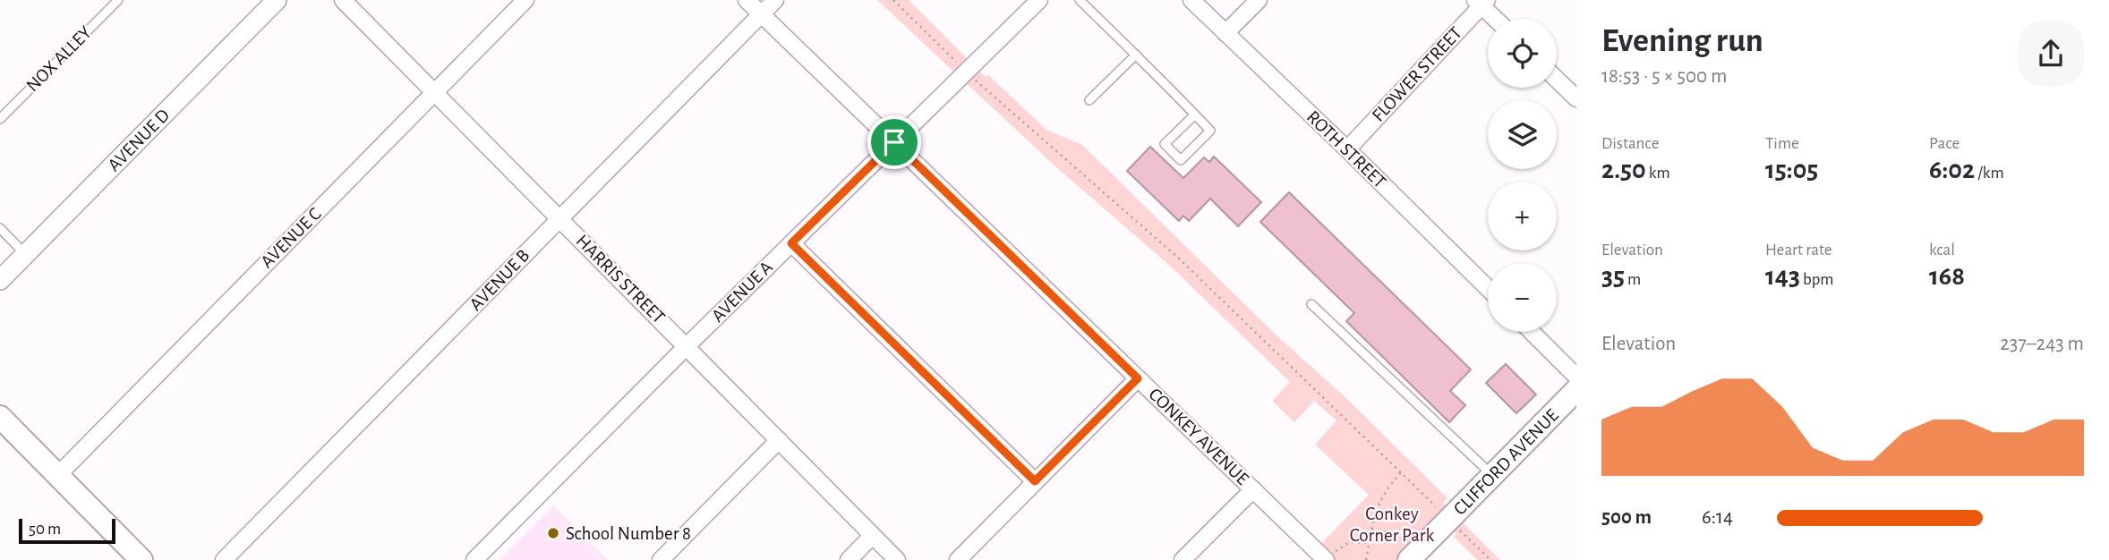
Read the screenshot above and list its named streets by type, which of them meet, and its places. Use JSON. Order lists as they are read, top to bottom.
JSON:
{
  "streets": {
    "main road": ["CLIFFORD AVENUE"],
    "street": [
      "FLOWER STREET",
      "AVENUE D",
      "ROTH STREET",
      "AVENUE C",
      "HARRIS STREET",
      "AVENUE B",
      "AVENUE A",
      "CONKEY AVENUE"
    ],
    "lane": ["NOX ALLEY"]
  },
  "crossings": [
    ["FLOWER STREET", "ROTH STREET"],
    ["AVENUE C", "HARRIS STREET"],
    ["HARRIS STREET", "AVENUE B"],
    ["HARRIS STREET", "AVENUE A"],
    ["AVENUE B", "CONKEY AVENUE"],
    ["AVENUE A", "CONKEY AVENUE"]
  ],
  "parks": ["Conkey Corner Park"],
  "places": ["School Number 8"],
  "scale_bar": "50 m",
  "page": {
    "heading": ["Evening run", "18:53 · 5 × 500 m"],
    "map_buttons": ["+", "−"],
    "stats": [
      ["Distance", "2.50 km"],
      ["Time", "15:05"],
      ["Pace", "6:02 /km"],
      ["Elevation", "35 m"],
      ["Heart rate", "143 bpm"],
      ["kcal", "168"]
    ],
    "chart": ["Elevation", "237–243 m"],
    "list": [
      {
        "name": "500 m",
        "note": "6:14"
      }
    ],
    "scale": "50 m"
  }
}
